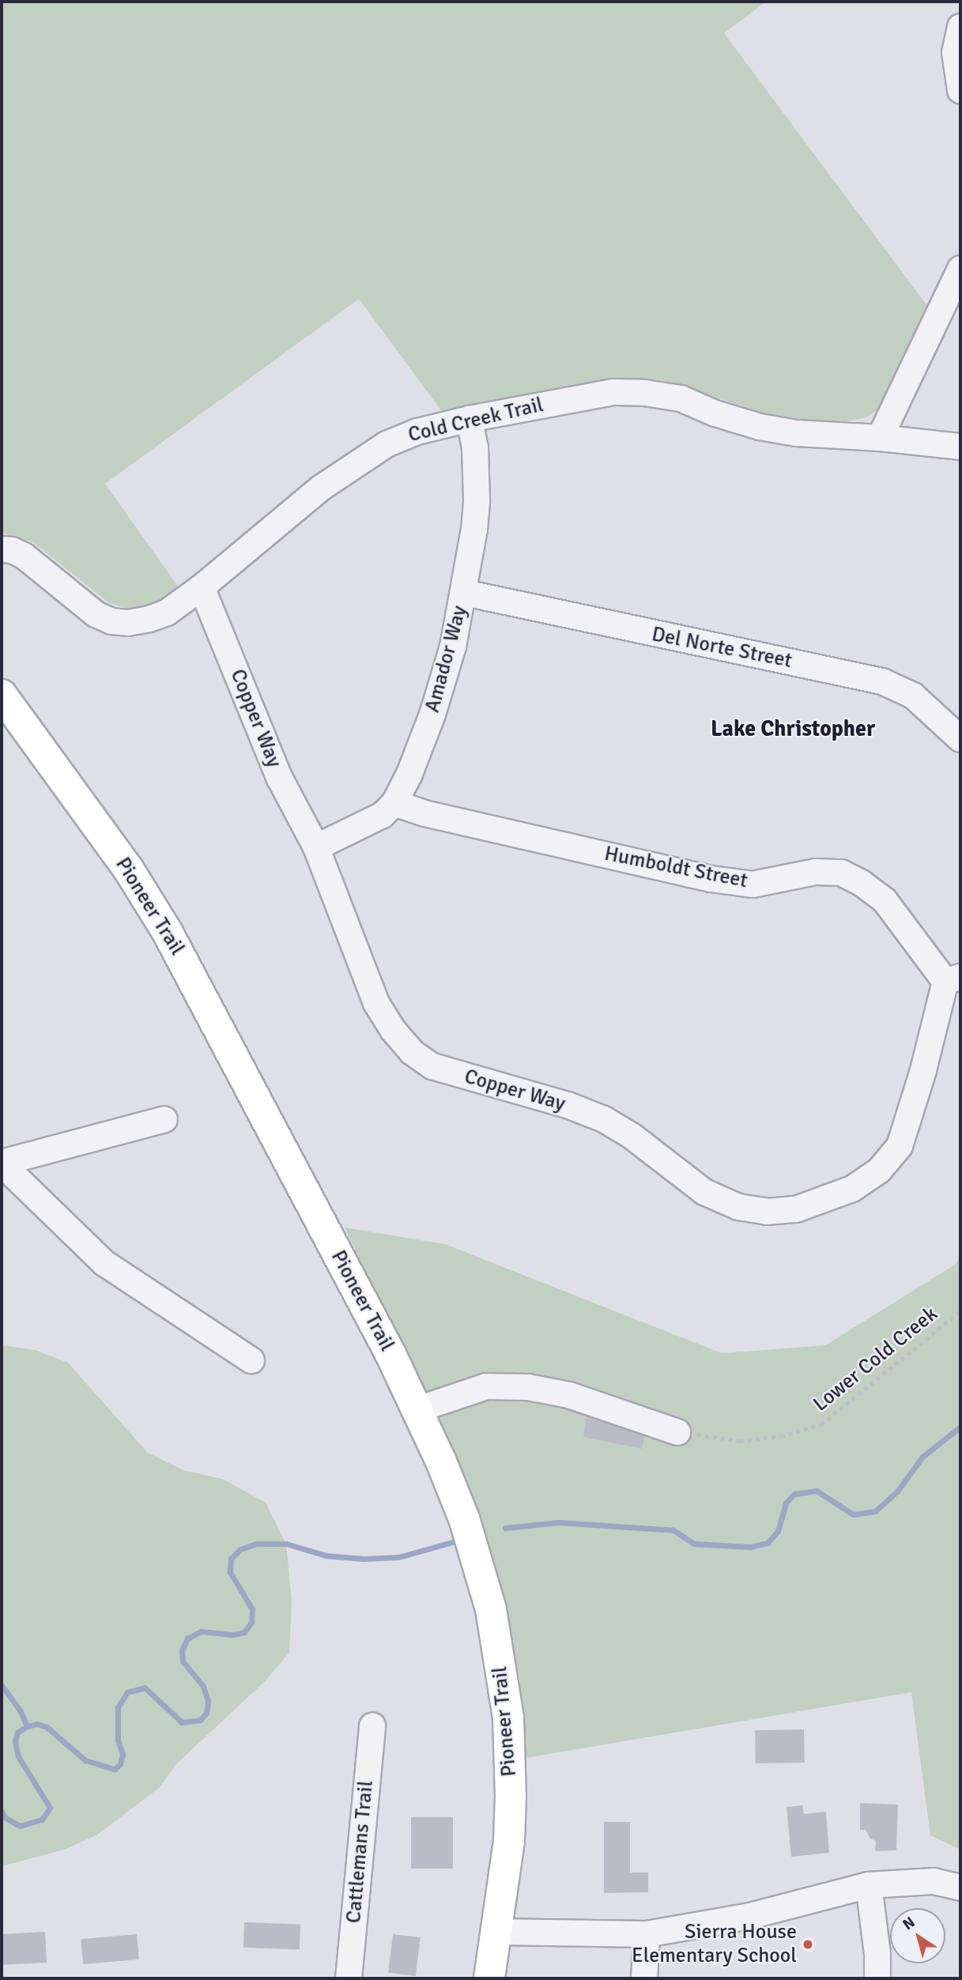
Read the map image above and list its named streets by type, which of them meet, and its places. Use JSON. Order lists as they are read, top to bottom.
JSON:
{
  "streets": {
    "main road": ["Pioneer Trail"],
    "street": [
      "Cold Creek Trail",
      "Del Norte Street",
      "Amador Way",
      "Copper Way",
      "Humboldt Street",
      "Cattlemans Trail"
    ],
    "path": ["Lower Cold Creek"]
  },
  "crossings": [
    ["Cold Creek Trail", "Amador Way"],
    ["Cold Creek Trail", "Copper Way"],
    ["Del Norte Street", "Amador Way"],
    ["Amador Way", "Copper Way"],
    ["Amador Way", "Humboldt Street"],
    ["Copper Way", "Humboldt Street"]
  ],
  "districts": ["Lake Christopher"],
  "places": ["Sierra House Elementary School"],
  "north": "top left"
}
